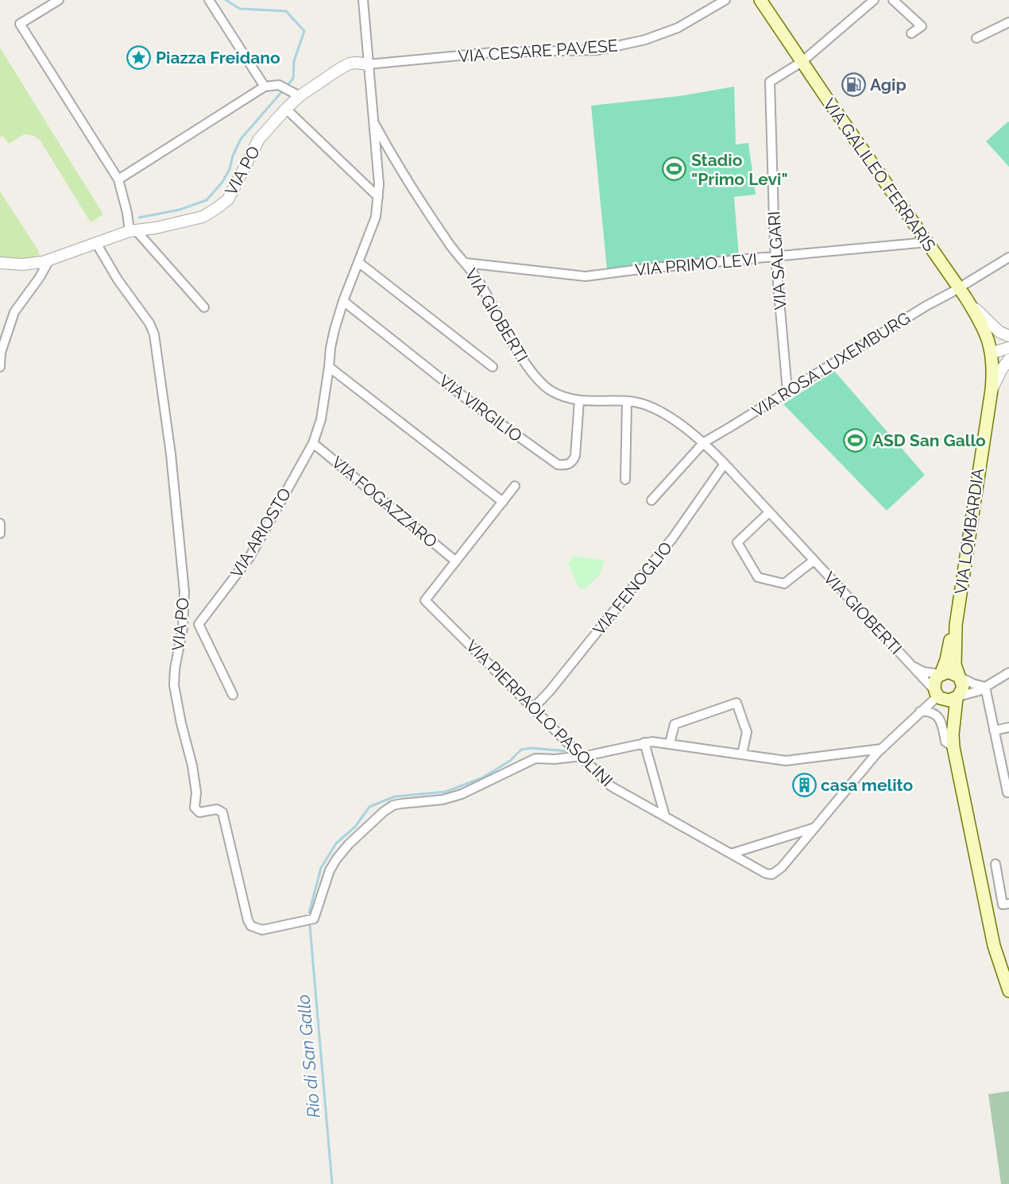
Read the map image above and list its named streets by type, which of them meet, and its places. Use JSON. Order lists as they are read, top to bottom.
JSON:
{
  "streets": {
    "main road": ["VIA GALILEO FERRARIS", "VIA LOMBARDIA"],
    "street": [
      "VIA CESARE PAVESE",
      "VIA PO",
      "VIA SALGARI",
      "VIA PRIMO LEVI",
      "VIA GIOBERTI",
      "VIA ROSA LUXEMBURG",
      "VIA VIRGILIO",
      "VIA FOGAZZARO",
      "VIA ARIOSTO",
      "VIA FENOGLIO",
      "VIA PIERPAOLO PASOLINI"
    ]
  },
  "crossings": [
    ["VIA CESARE PAVESE", "VIA PO"],
    ["VIA PO", "VIA PIERPAOLO PASOLINI"],
    ["VIA GALILEO FERRARIS", "VIA SALGARI"],
    ["VIA GALILEO FERRARIS", "VIA PRIMO LEVI"],
    ["VIA GALILEO FERRARIS", "VIA ROSA LUXEMBURG"],
    ["VIA GALILEO FERRARIS", "VIA LOMBARDIA"],
    ["VIA SALGARI", "VIA PRIMO LEVI"],
    ["VIA SALGARI", "VIA ROSA LUXEMBURG"],
    ["VIA PRIMO LEVI", "VIA GIOBERTI"],
    ["VIA GIOBERTI", "VIA ROSA LUXEMBURG"],
    ["VIA GIOBERTI", "VIA VIRGILIO"],
    ["VIA GIOBERTI", "VIA LOMBARDIA"],
    ["VIA GIOBERTI", "VIA FENOGLIO"],
    ["VIA FOGAZZARO", "VIA ARIOSTO"],
    ["VIA FOGAZZARO", "VIA PIERPAOLO PASOLINI"],
    ["VIA FENOGLIO", "VIA PIERPAOLO PASOLINI"]
  ],
  "water": ["Rio di San Gallo"],
  "places": {
    "place": ["Piazza Freidano"],
    "fuel station": ["Agip"],
    "sports": ["Stadio \"Primo Levi\"", "ASD San Gallo"],
    "building": ["casa melito"]
  }
}
